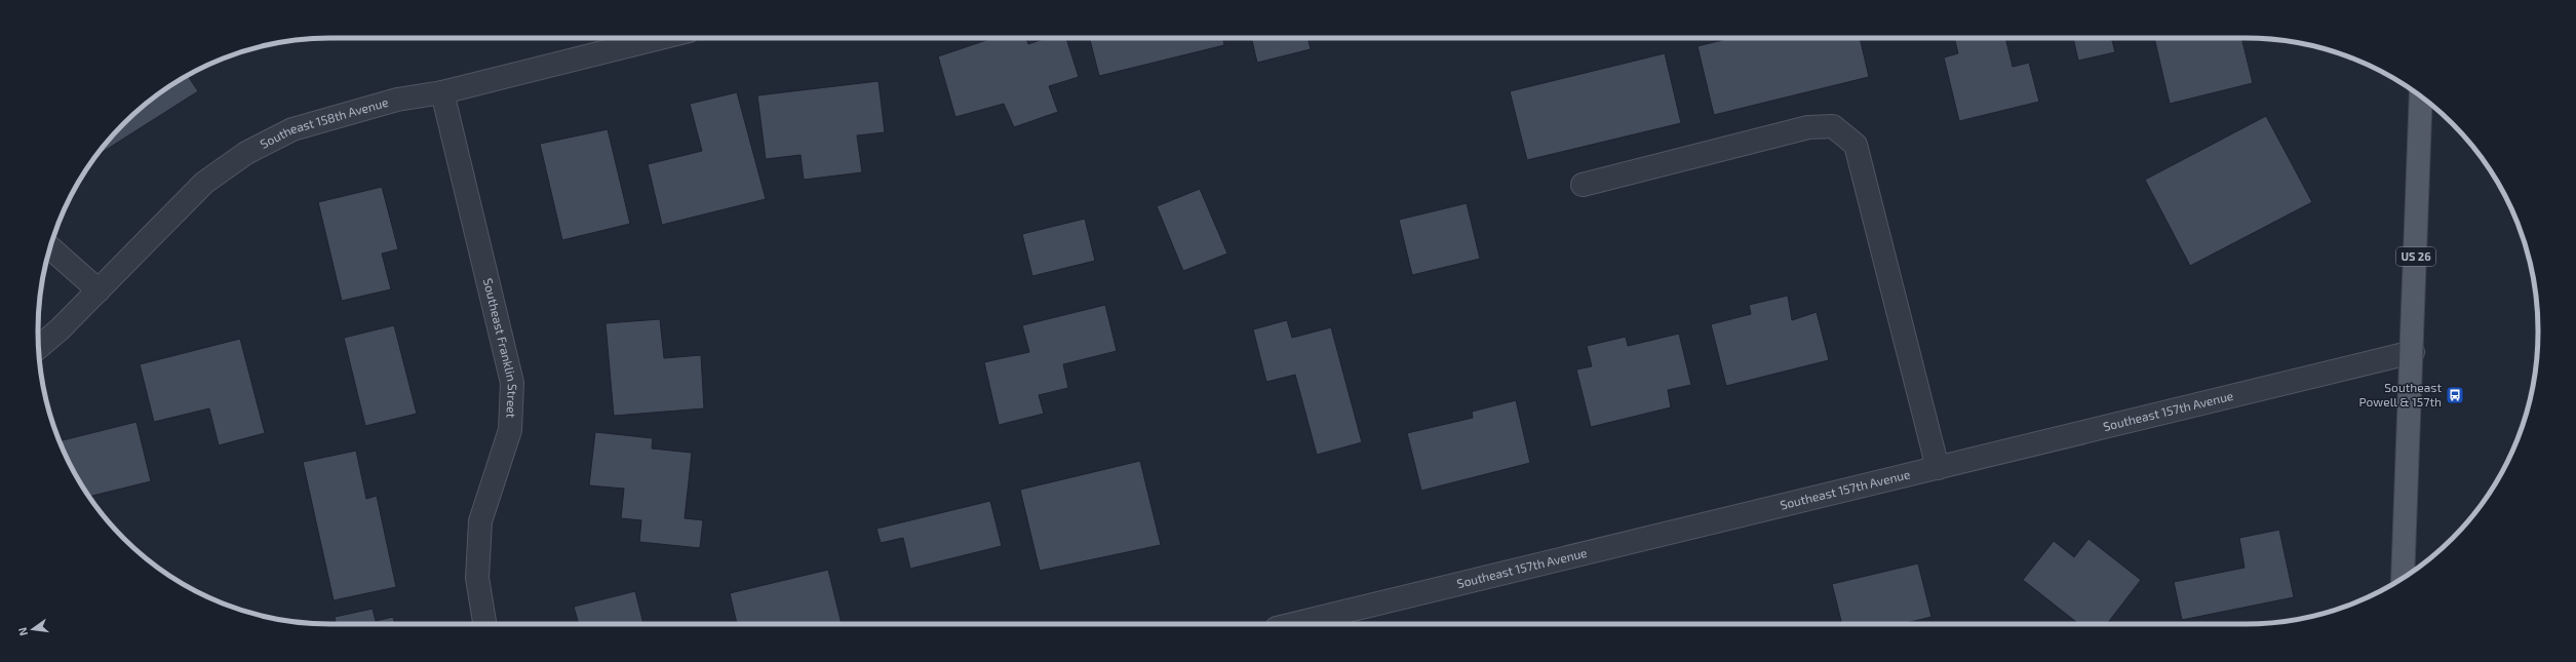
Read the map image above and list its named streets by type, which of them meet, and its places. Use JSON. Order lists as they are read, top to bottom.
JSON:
{
  "streets": {
    "main road": ["US 26"],
    "street": ["Southeast 158th Avenue", "Southeast Franklin Street", "Southeast 157th Avenue"]
  },
  "crossings": [
    ["Southeast 158th Avenue", "Southeast Franklin Street"],
    ["US 26", "Southeast 157th Avenue"]
  ],
  "places": {
    "bus stop": ["Southeast Powell & 157th"]
  },
  "north": "left"
}
